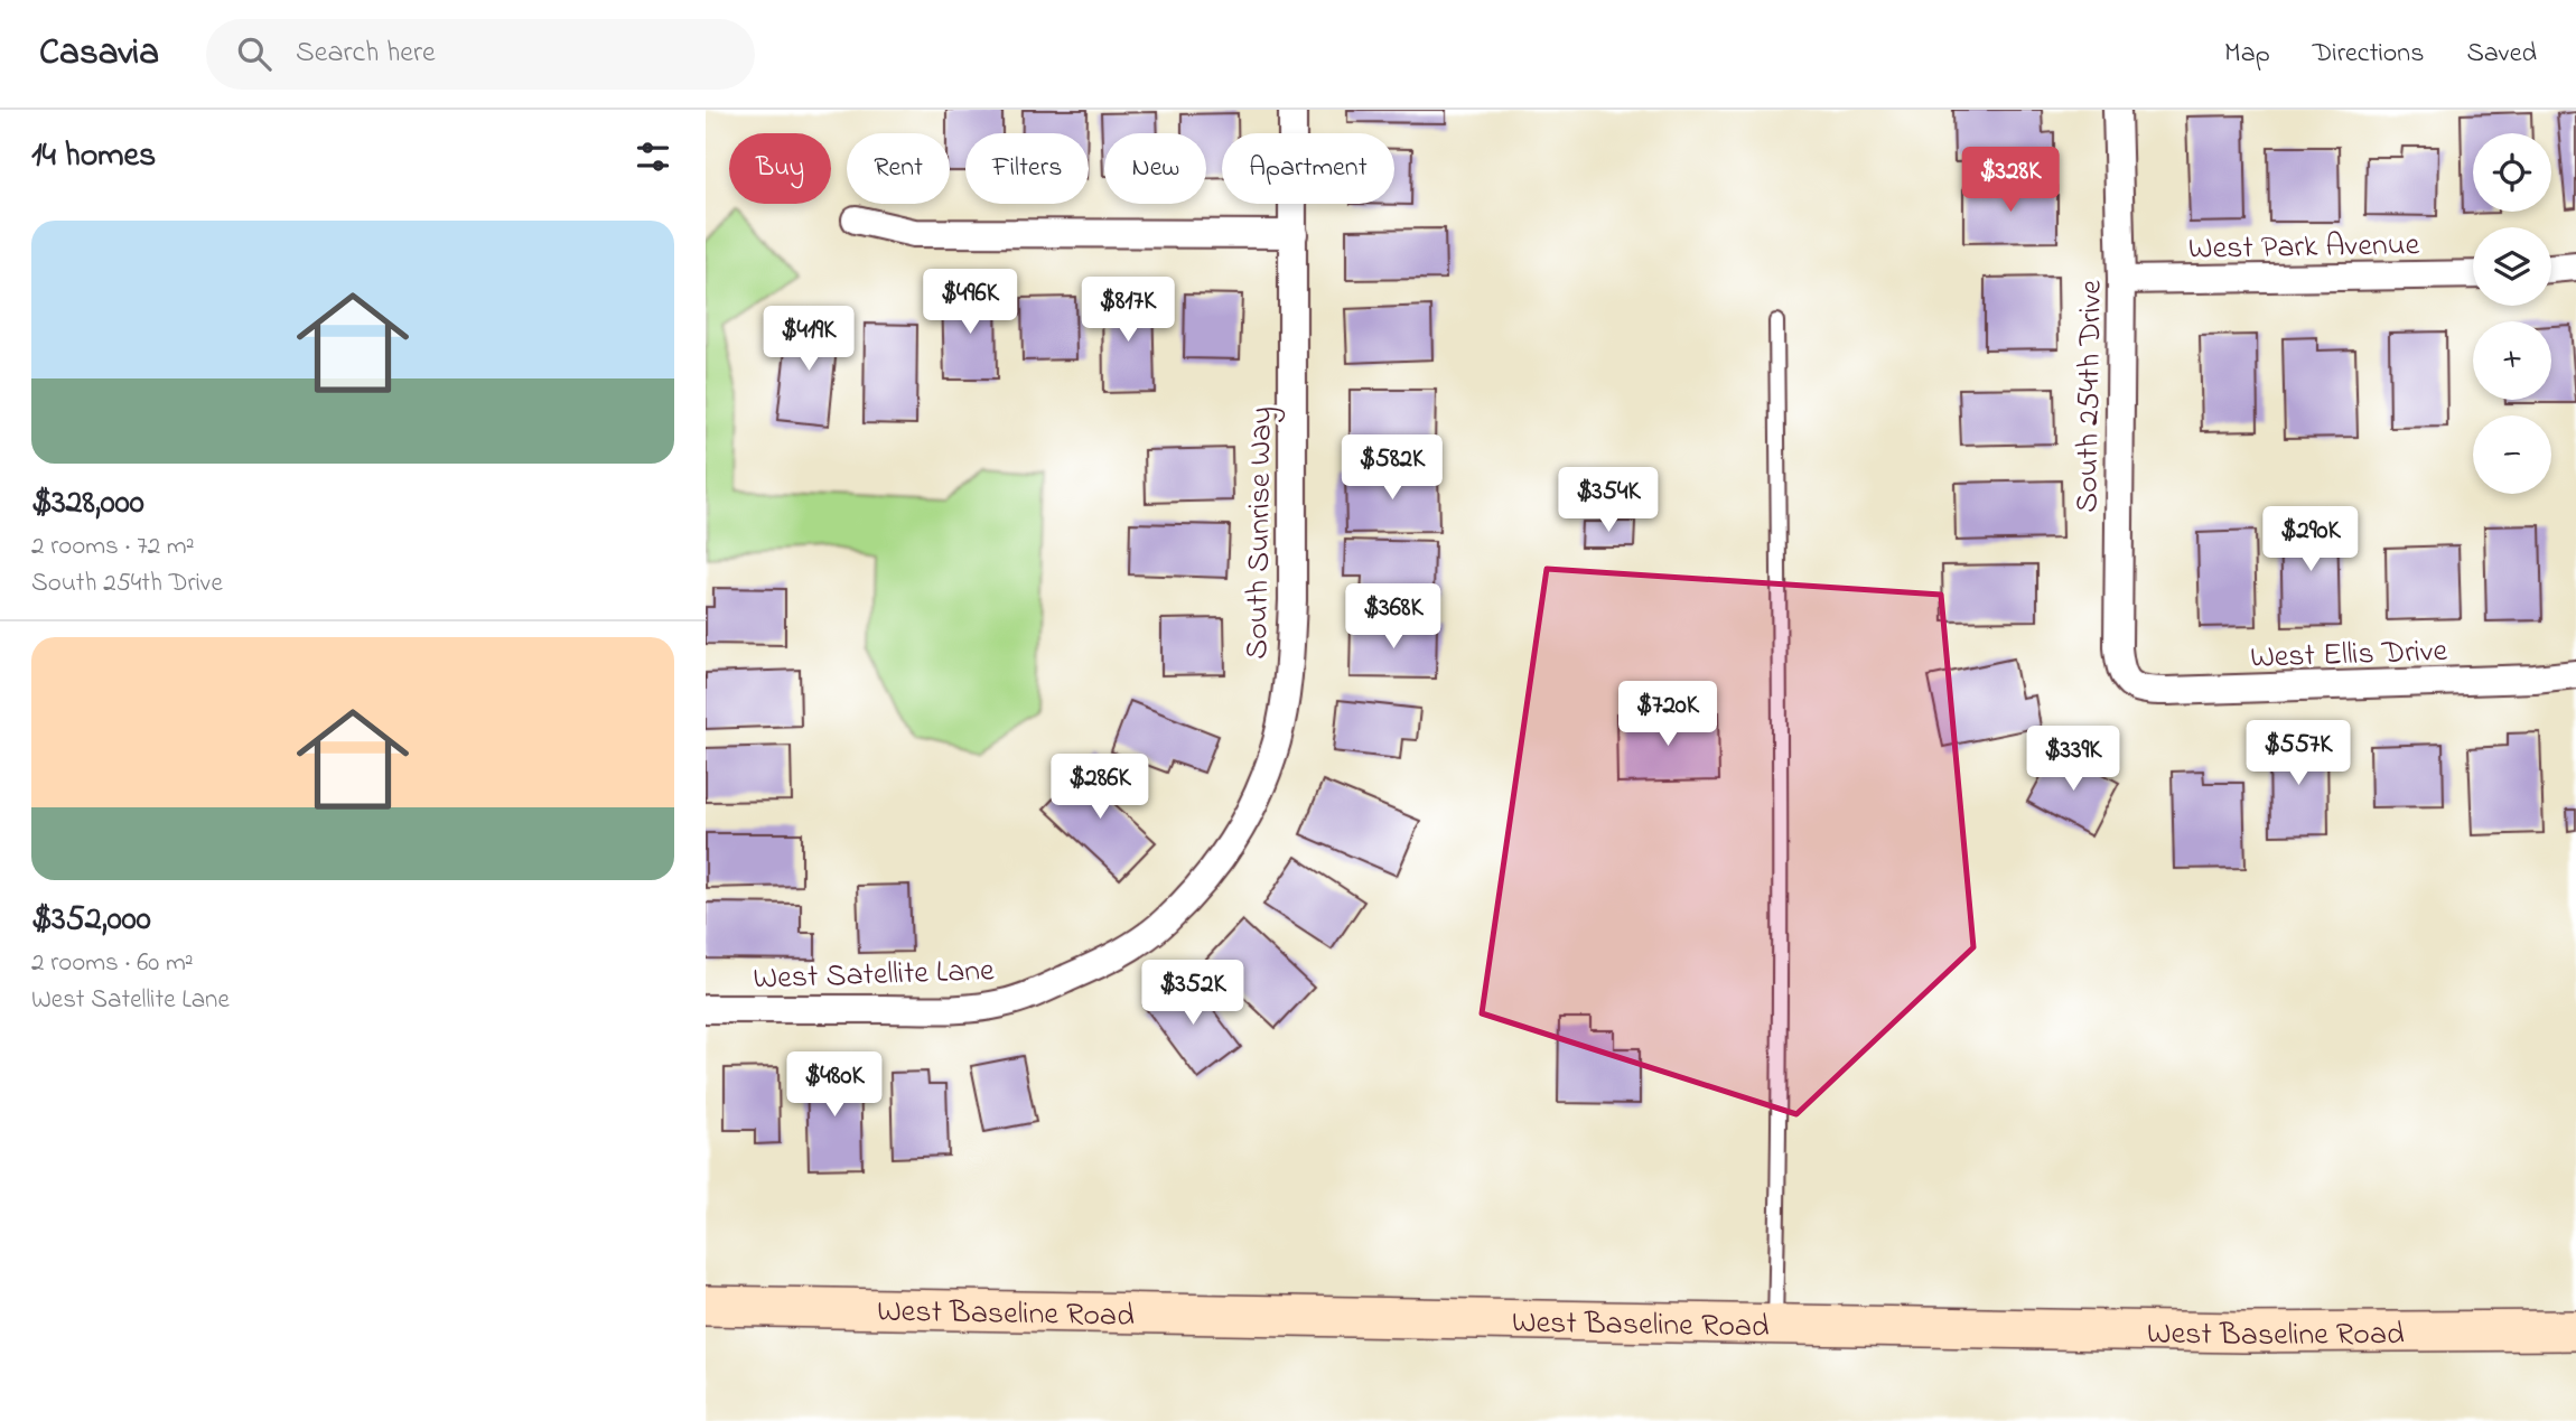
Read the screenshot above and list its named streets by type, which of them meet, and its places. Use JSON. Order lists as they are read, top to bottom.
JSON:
{
  "streets": {
    "main road": ["West Baseline Road"],
    "street": [
      "West Park Avenue",
      "South 254th Drive",
      "South Sunrise Way",
      "West Ellis Drive",
      "West Satellite Lane"
    ]
  },
  "crossings": [
    ["West Park Avenue", "South 254th Drive"],
    ["South 254th Drive", "West Ellis Drive"],
    ["South Sunrise Way", "West Satellite Lane"]
  ],
  "page": {
    "header": "Casavia",
    "search": "Search here",
    "nav": ["Map", "Directions", "Saved"],
    "heading": "14 homes",
    "map_buttons": ["+", "−"],
    "chip": [
      "Buy",
      "Rent",
      "Filters",
      "New",
      "Apartment"
    ],
    "price": [
      "$328K",
      "$496K",
      "$817K",
      "$419K",
      "$582K",
      "$354K",
      "$290K",
      "$368K",
      "$720K",
      "$557K",
      "$339K",
      "$286K",
      "$352K",
      "$480K"
    ],
    "list": [
      {
        "name": "$328,000",
        "note": "2 rooms · 72 m² · South 254th Drive"
      },
      {
        "name": "$352,000",
        "note": "2 rooms · 60 m² · West Satellite Lane"
      }
    ]
  }
}
